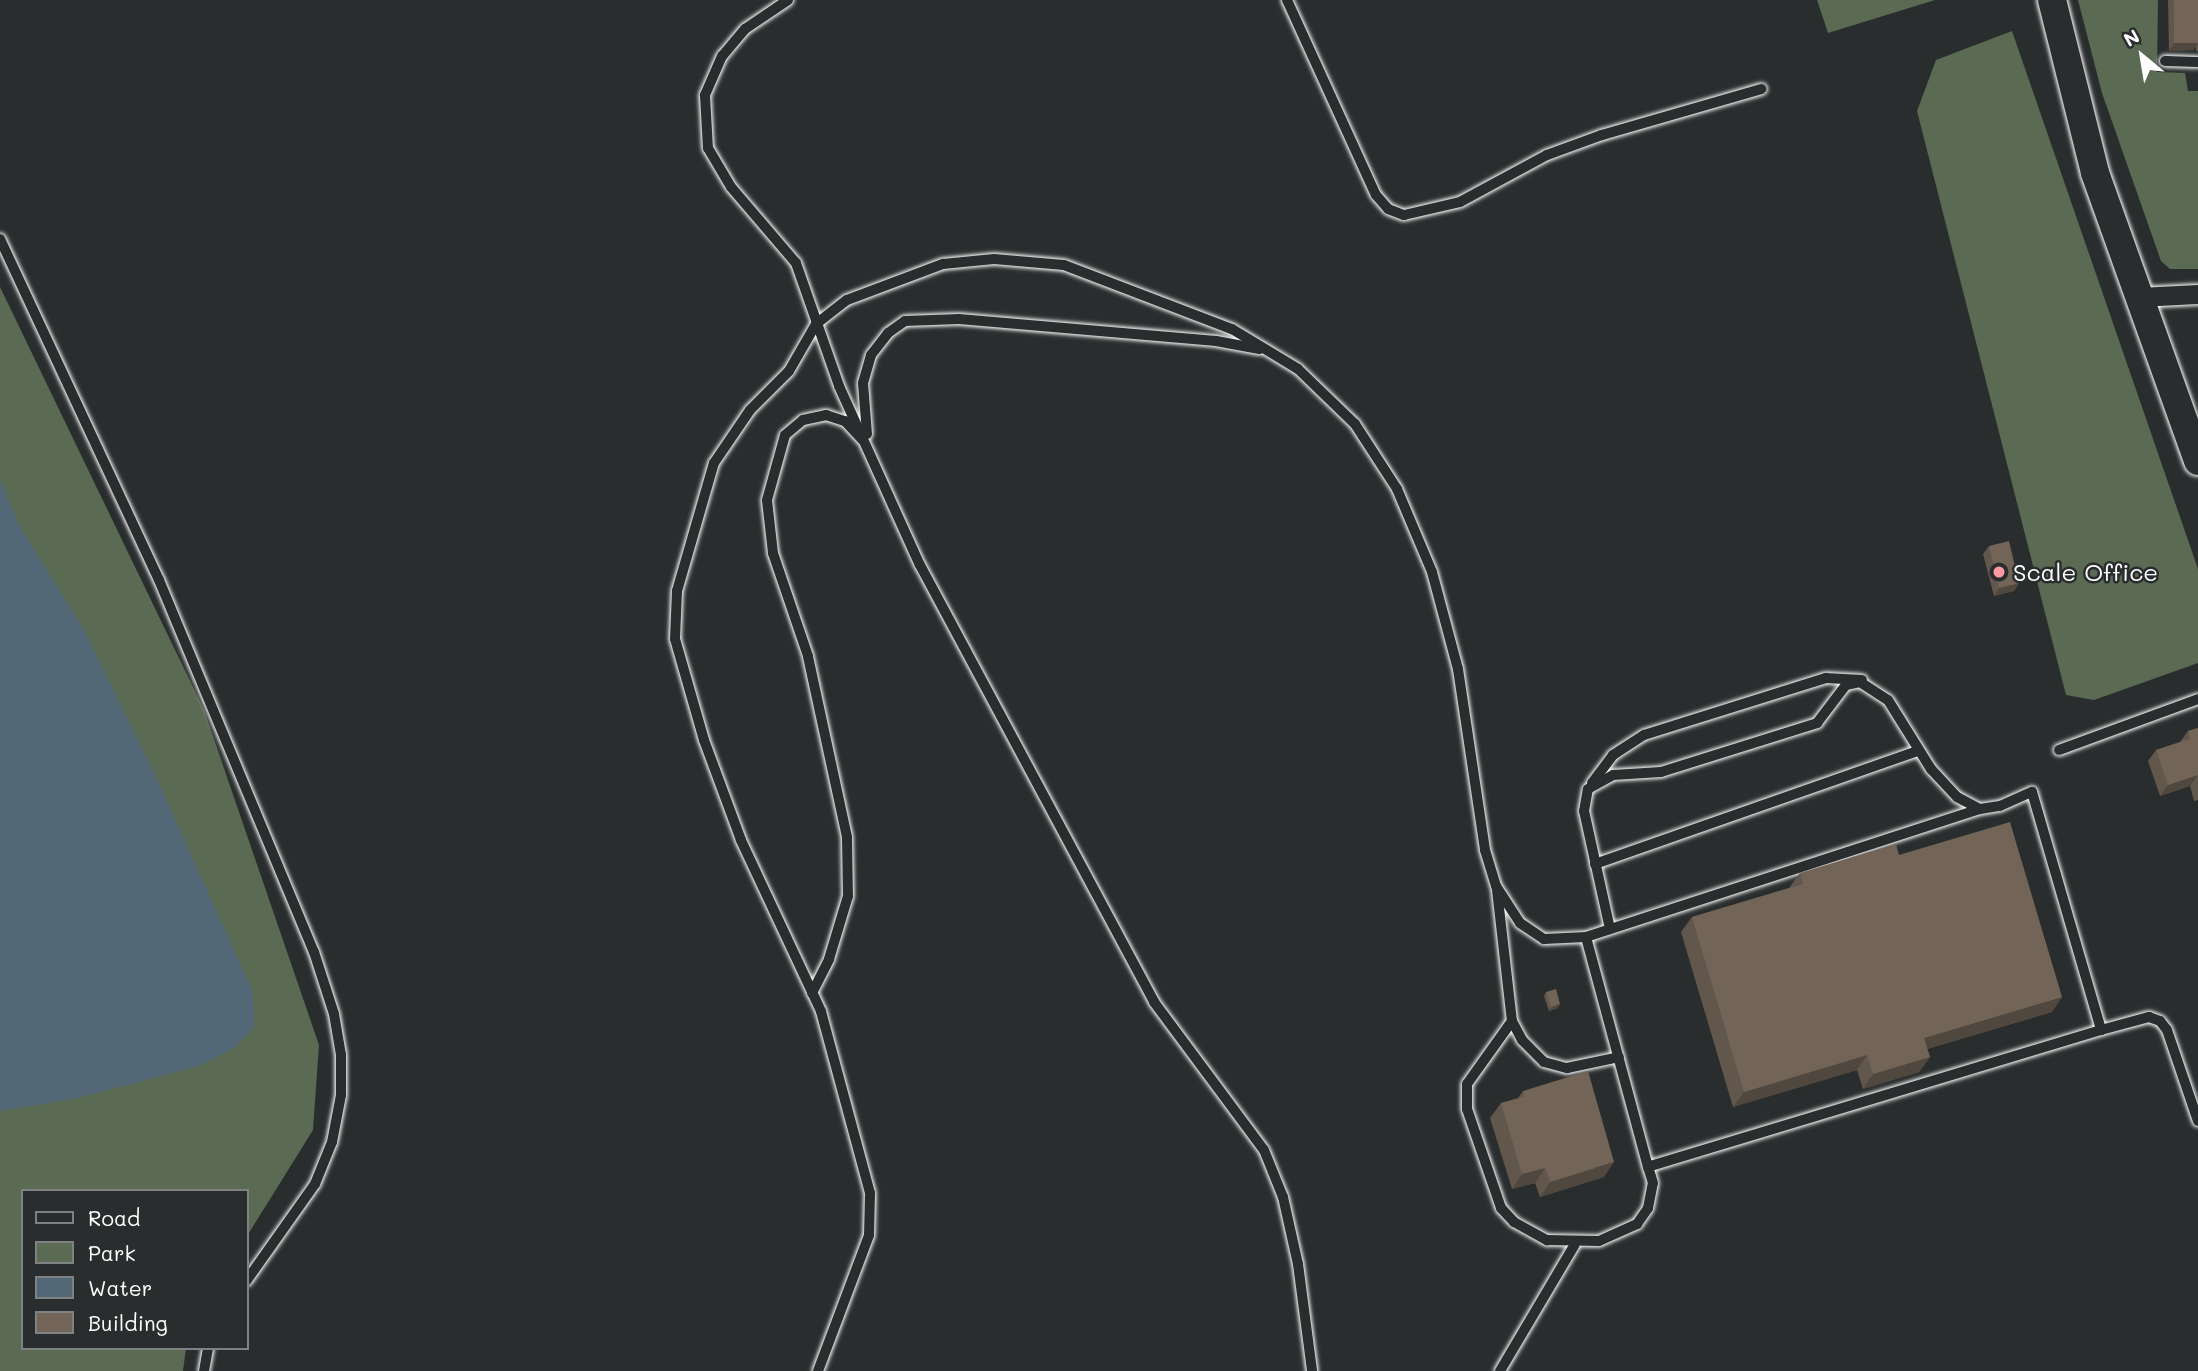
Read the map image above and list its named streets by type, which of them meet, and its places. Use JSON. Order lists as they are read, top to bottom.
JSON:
{
  "places": ["Scale Office"],
  "legend": [
    "Road",
    "Park",
    "Water",
    "Building"
  ],
  "north": "top left"
}
